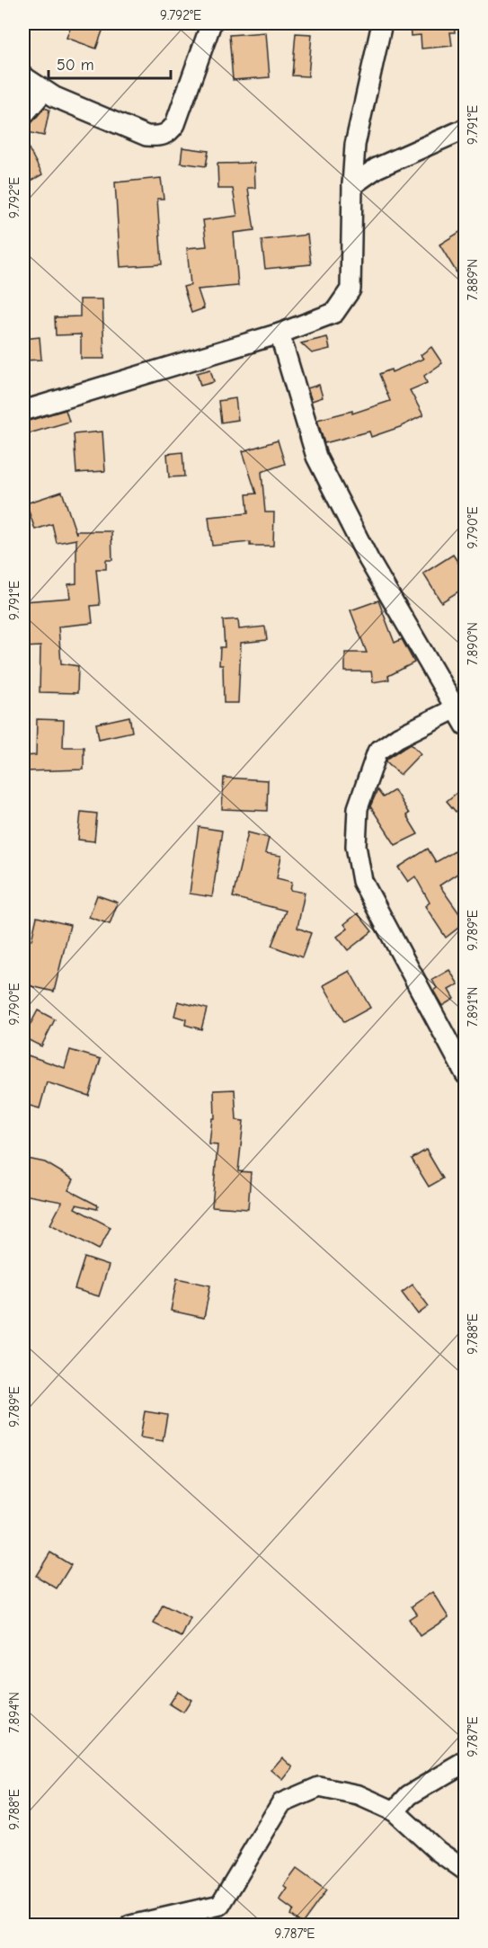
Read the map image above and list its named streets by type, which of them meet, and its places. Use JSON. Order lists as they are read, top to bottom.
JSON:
{
  "scale_bar": "50 m",
  "coordinates": [
    "9.792°E",
    "9.791°E",
    "7.889°N",
    "9.790°E",
    "7.890°N",
    "9.789°E",
    "7.891°N",
    "9.788°E",
    "7.894°N",
    "9.787°E"
  ]
}
